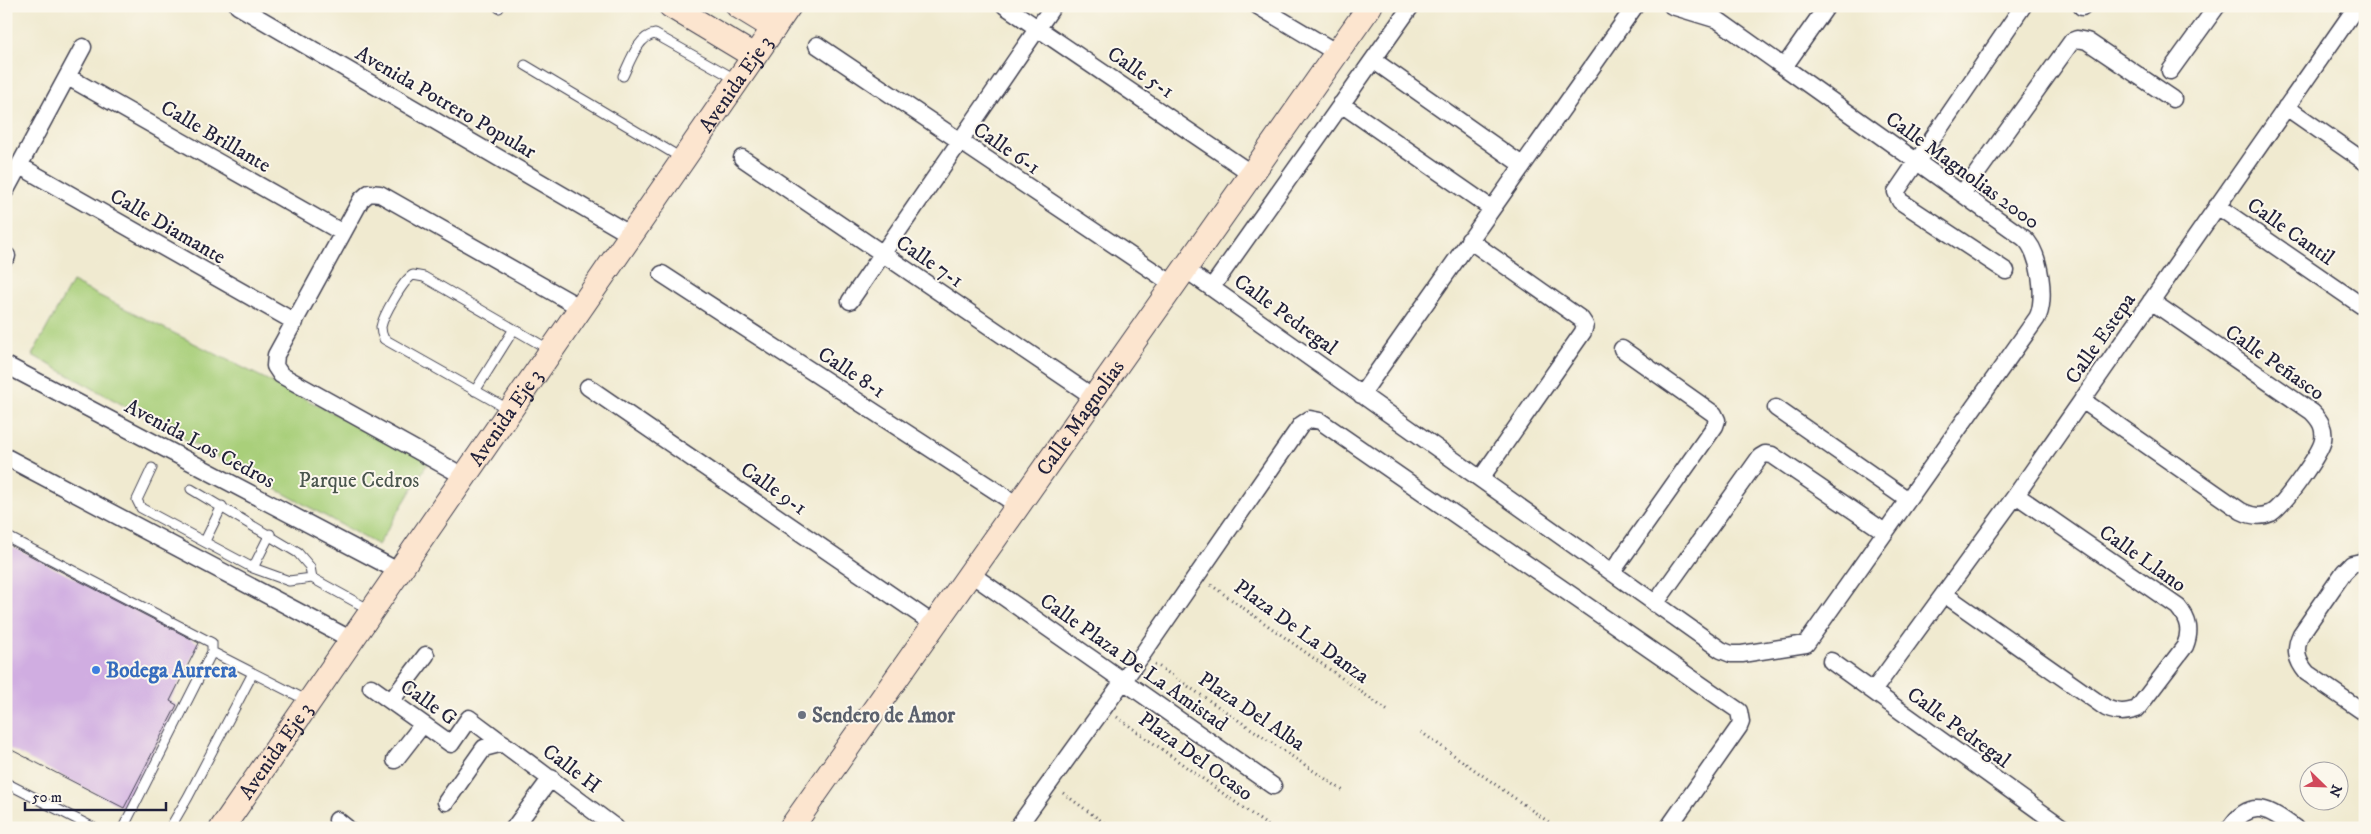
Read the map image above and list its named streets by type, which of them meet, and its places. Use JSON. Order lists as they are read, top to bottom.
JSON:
{
  "streets": {
    "street": [
      "Calle 5-1",
      "Avenida Eje 3",
      "Avenida Potrero Popular",
      "Calle Brillante",
      "Calle 6-1",
      "Calle Magnolias 2000",
      "Calle Diamante",
      "Calle Cantil",
      "Calle 7-1",
      "Calle Pedregal",
      "Calle Estepa",
      "Calle Peñasco",
      "Calle 8-1",
      "Calle Magnolias",
      "Avenida Los Cedros",
      "Calle 9-1",
      "Calle Llano",
      "Calle Plaza De La Amistad",
      "Calle G",
      "Calle H"
    ],
    "path": ["Plaza De La Danza", "Plaza Del Alba", "Plaza Del Ocaso"]
  },
  "crossings": [
    ["Calle 5-1", "Calle Magnolias"],
    ["Avenida Eje 3", "Avenida Potrero Popular"],
    ["Avenida Eje 3", "Avenida Los Cedros"],
    ["Calle 6-1", "Calle Pedregal"],
    ["Calle 6-1", "Calle Magnolias"],
    ["Calle Cantil", "Calle Estepa"],
    ["Calle 7-1", "Calle Magnolias"],
    ["Calle Pedregal", "Calle Estepa"],
    ["Calle Pedregal", "Calle Magnolias"],
    ["Calle Estepa", "Calle Peñasco"],
    ["Calle Estepa", "Calle Llano"],
    ["Calle 8-1", "Calle Magnolias"],
    ["Calle Magnolias", "Calle 9-1"],
    ["Calle Magnolias", "Calle Plaza De La Amistad"],
    ["Calle G", "Calle H"]
  ],
  "parks": ["Parque Cedros"],
  "places": ["Bodega Aurrera", "Sendero de Amor"],
  "scale_bar": "50 m",
  "north": "bottom right"
}
